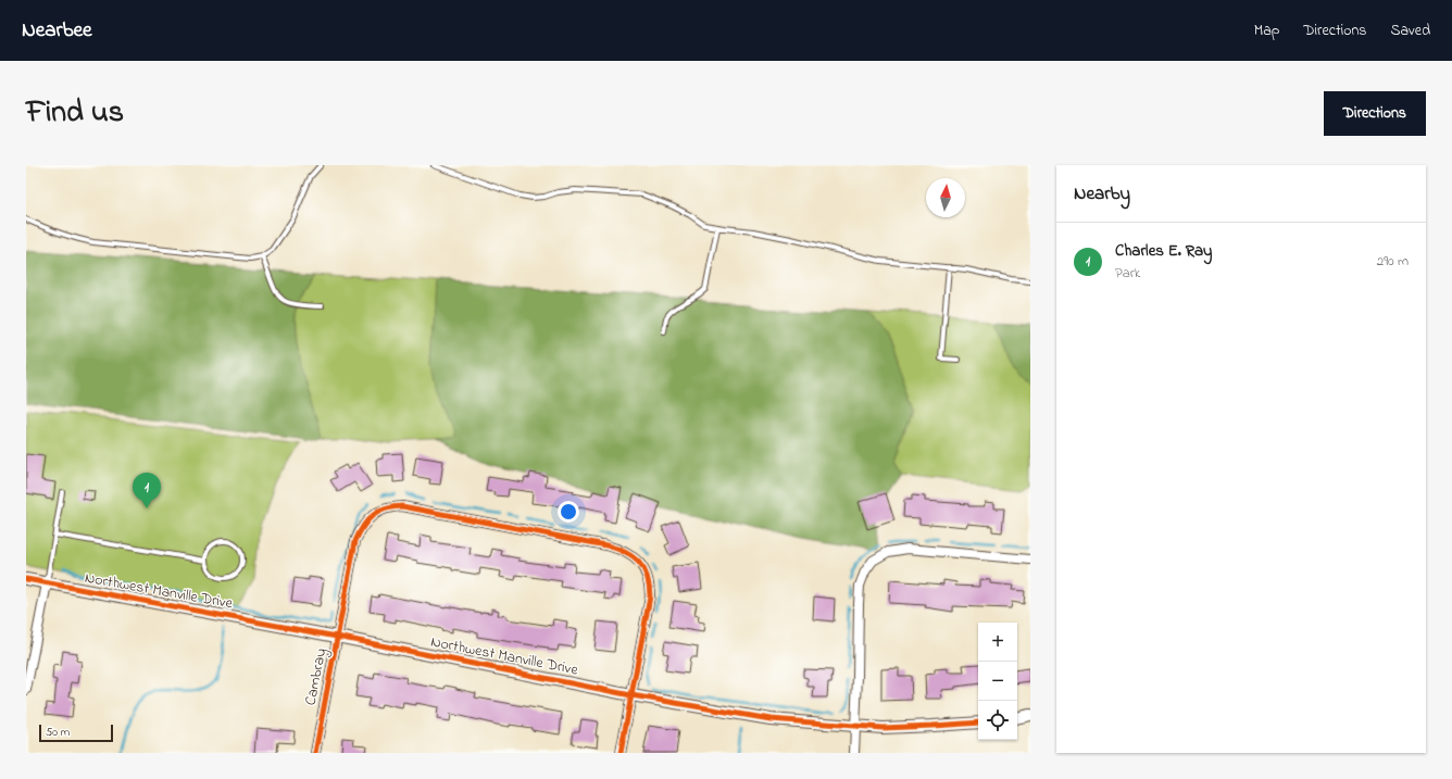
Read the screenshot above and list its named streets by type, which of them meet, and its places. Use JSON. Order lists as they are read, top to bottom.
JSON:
{
  "streets": {
    "street": ["Northwest Manville Drive", "Cambray"]
  },
  "crossings": [
    ["Northwest Manville Drive", "Cambray"]
  ],
  "scale_bar": "50 m",
  "north": "top",
  "page": {
    "header": "Nearbee",
    "nav": ["Map", "Directions", "Saved"],
    "title": "Find us",
    "buttons": "Directions",
    "heading": "Nearby",
    "list": [
      {
        "mark": "1",
        "name": "Charles E. Ray",
        "note": "Park",
        "value": "290 m"
      }
    ],
    "pins": "1",
    "map_buttons": ["+", "−"],
    "scale": "50 m"
  }
}
